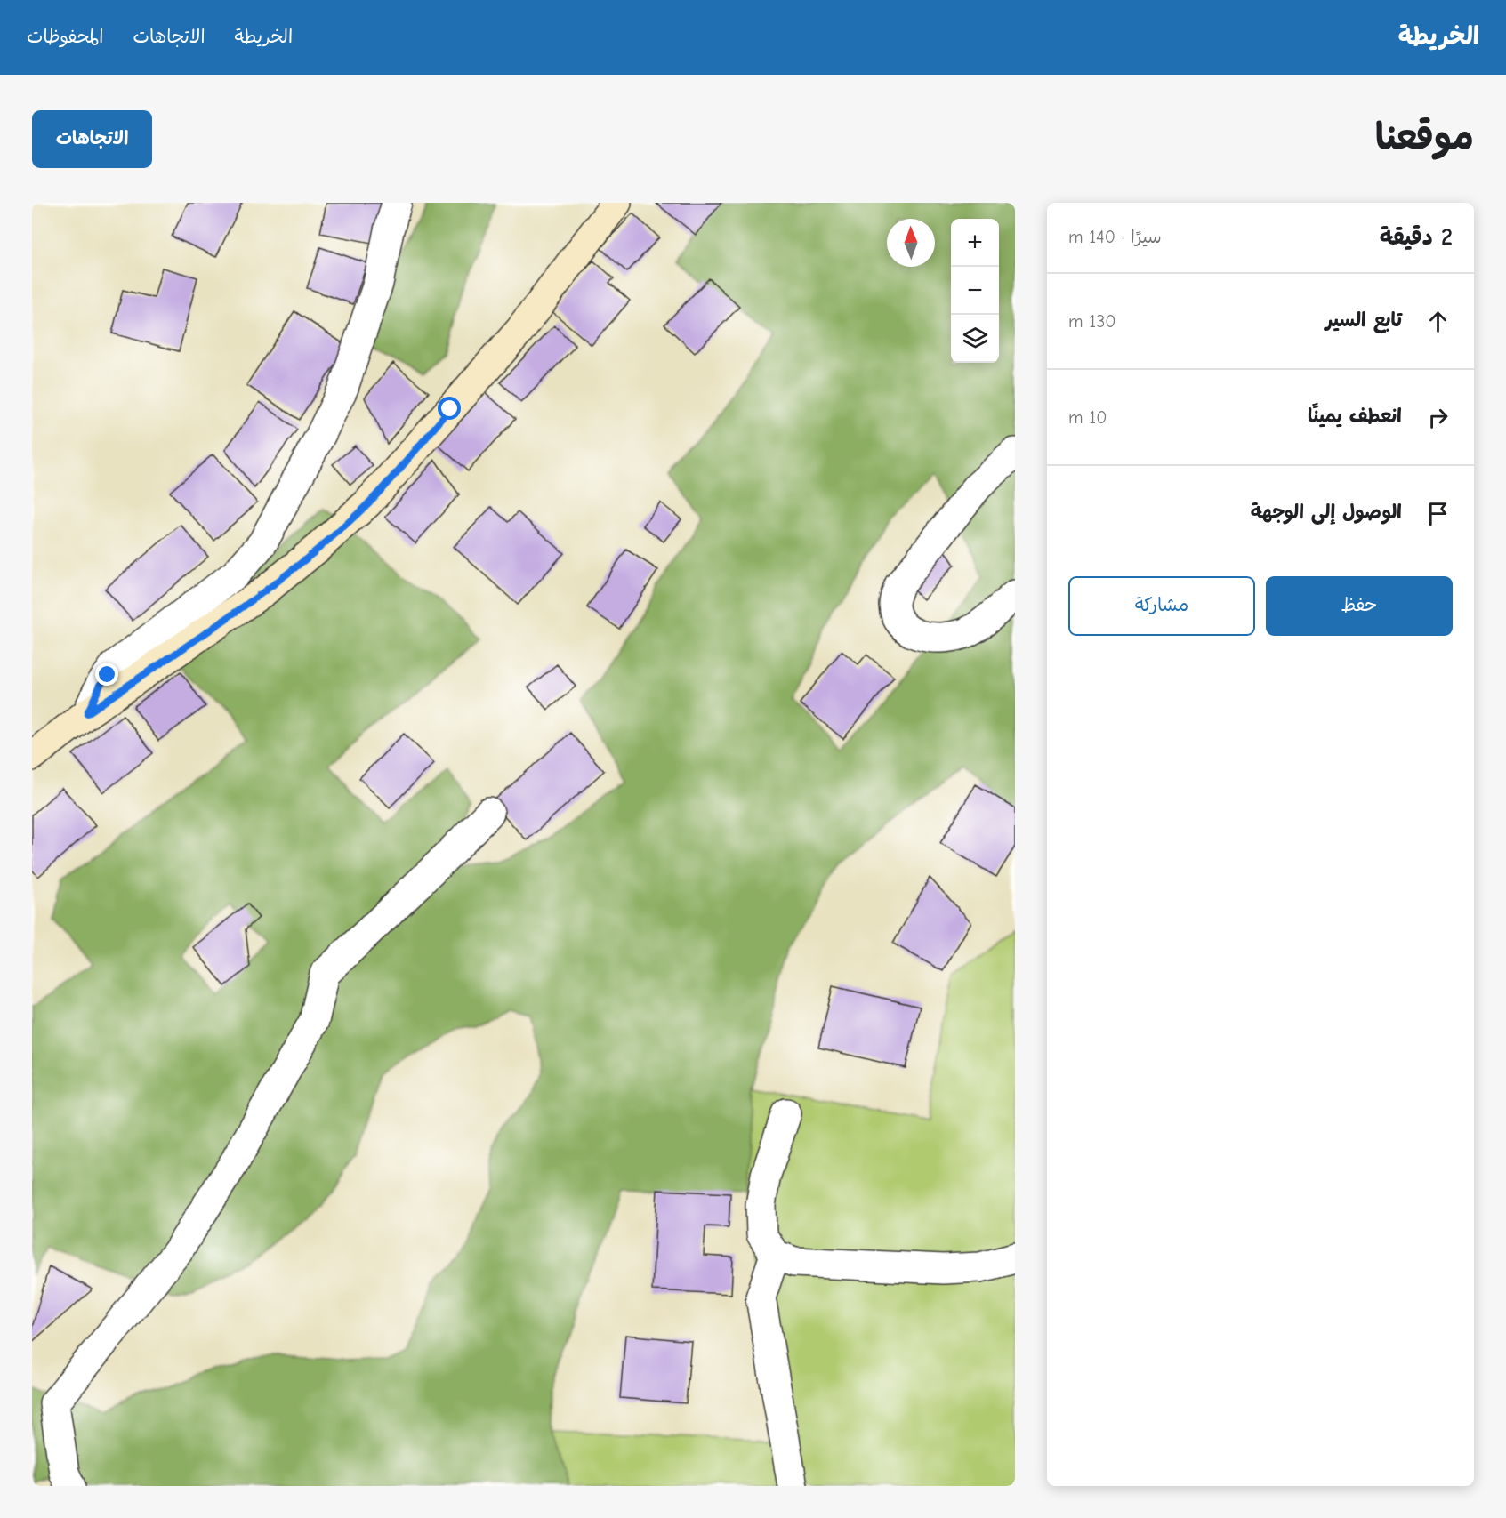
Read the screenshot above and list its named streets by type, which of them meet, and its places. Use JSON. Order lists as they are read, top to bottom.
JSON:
{
  "north": "top",
  "page": {
    "header": "الخريطة",
    "nav": ["الخريطة", "الاتجاهات", "المحفوظات"],
    "title": "موقعنا",
    "buttons": [
      "الاتجاهات",
      ["حفظ", "مشاركة"]
    ],
    "heading": ["2 دقيقة", "سيرًا · 140 m"],
    "map_buttons": ["+", "−"],
    "list": [
      ["تابع السير", "130 m"],
      ["انعطف يمينًا", "10 m"],
      "الوصول إلى الوجهة"
    ]
  }
}
